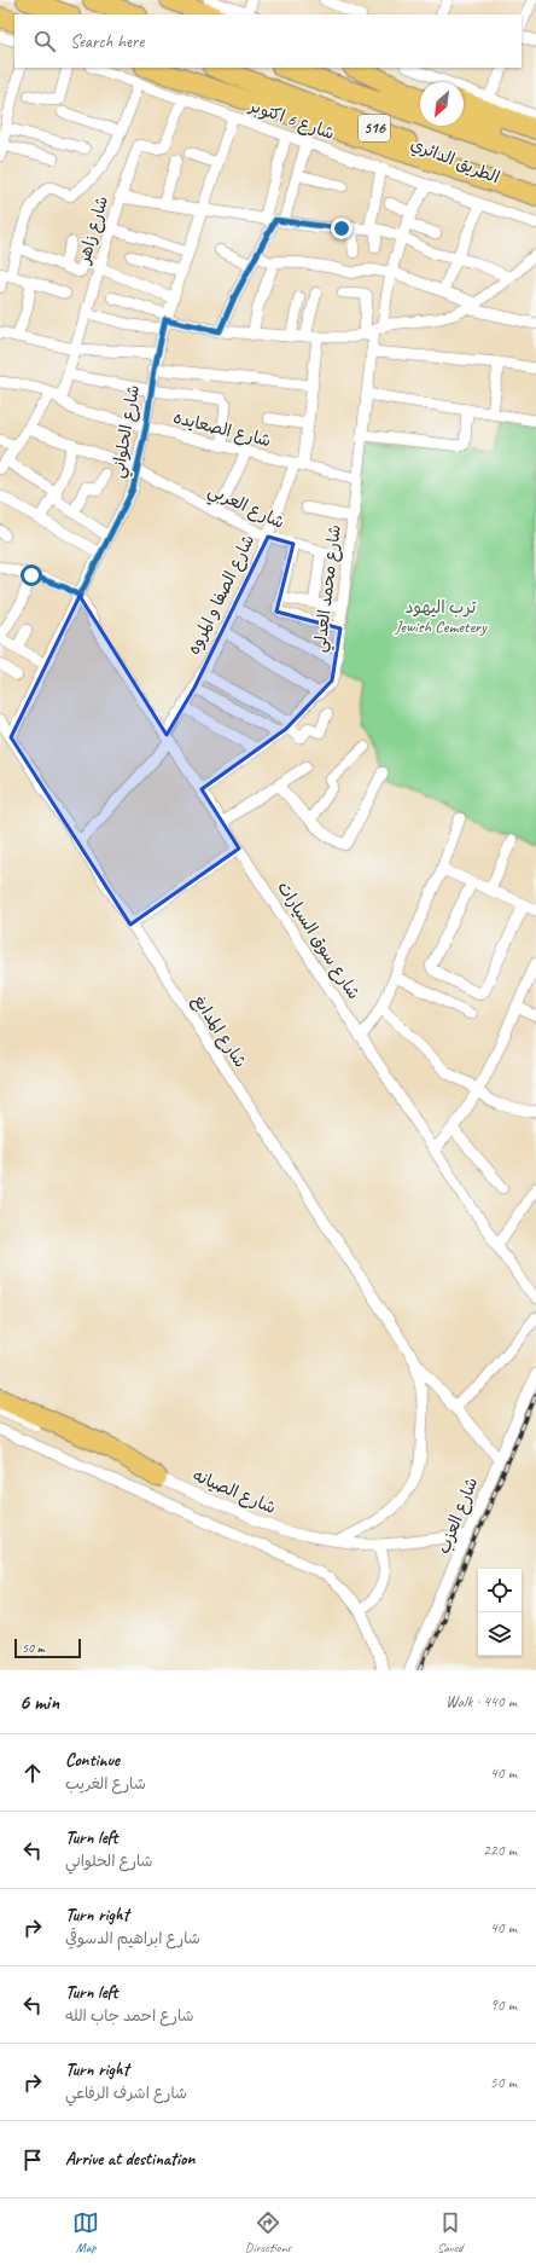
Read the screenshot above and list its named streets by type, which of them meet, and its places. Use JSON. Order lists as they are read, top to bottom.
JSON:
{
  "streets": {
    "highway": ["516", "الطريق الدائري"],
    "street": [
      "شارع 6 اكتوبر",
      "شارع زاهر",
      "شارع الصعايده",
      "شارع الحلواني",
      "شارع العربي",
      "شارع محمد العدلي",
      "شارع الصفا و المروه",
      "شارع سوق السيارات",
      "شارع المدابغ",
      "شارع الصيانه",
      "شارع العزب"
    ]
  },
  "crossings": [
    ["شارع 6 اكتوبر", "شارع الحلواني"],
    ["شارع زاهر", "شارع الصعايده"],
    ["شارع زاهر", "شارع العربي"],
    ["شارع الصعايده", "شارع الحلواني"],
    ["شارع الصعايده", "شارع محمد العدلي"],
    ["شارع الصعايده", "شارع الصفا و المروه"],
    ["شارع الحلواني", "شارع العربي"],
    ["شارع الحلواني", "شارع سوق السيارات"],
    ["شارع الحلواني", "شارع المدابغ"],
    ["شارع العربي", "شارع محمد العدلي"],
    ["شارع العربي", "شارع الصفا و المروه"],
    ["شارع محمد العدلي", "شارع سوق السيارات"],
    ["شارع الصفا و المروه", "شارع سوق السيارات"],
    ["شارع الصفا و المروه", "شارع المدابغ"],
    ["شارع المدابغ", "شارع الصيانه"],
    ["شارع المدابغ", "شارع العزب"],
    ["شارع الصيانه", "شارع العزب"]
  ],
  "parks": ["ترب اليهود Jewish Cemetery"],
  "scale_bar": "50 m",
  "north": "bottom left",
  "page": {
    "search": "Search here",
    "scale": "50 m",
    "heading": ["6 min", "Walk · 440 m"],
    "list": [
      ["Continue", "شارع الغريب", "40 m"],
      ["Turn left", "شارع الحلواني", "220 m"],
      ["Turn right", "شارع ابراهيم الدسوقي", "40 m"],
      ["Turn left", "شارع احمد جاب الله", "90 m"],
      ["Turn right", "شارع اشرف الرفاعي", "50 m"],
      "Arrive at destination"
    ],
    "nav": ["Map", "Directions", "Saved"]
  }
}
